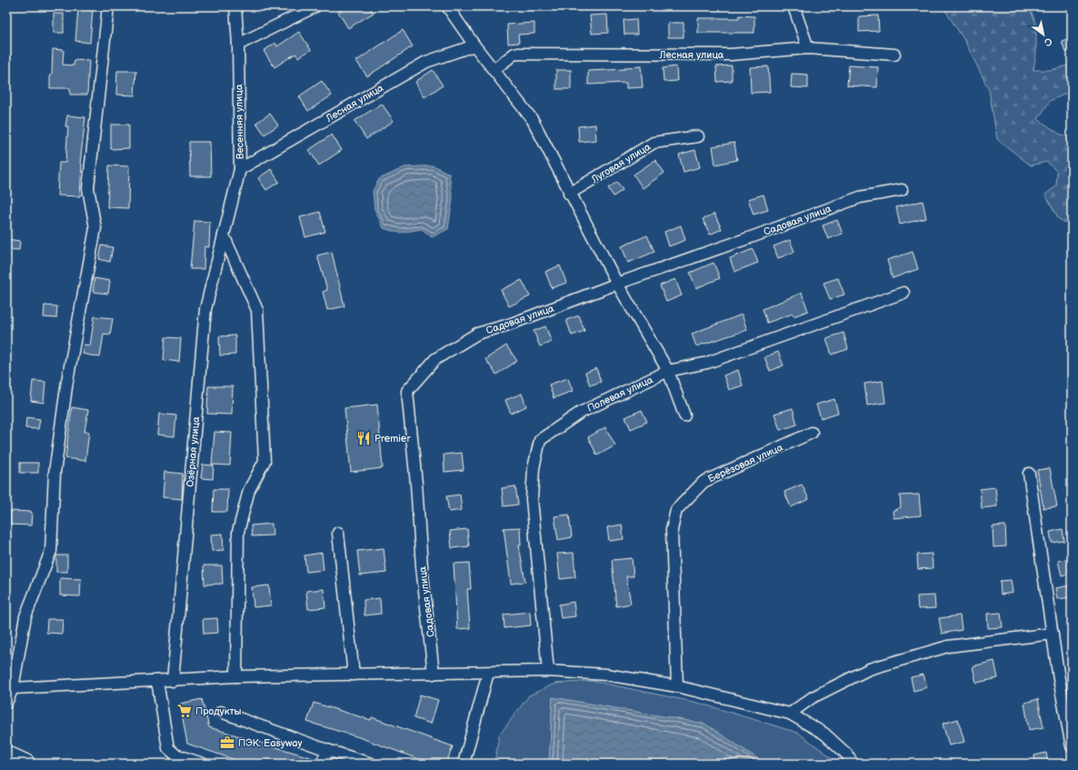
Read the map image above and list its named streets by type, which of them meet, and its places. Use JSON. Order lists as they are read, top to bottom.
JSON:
{
  "streets": {
    "street": [
      "Лесная улица",
      "Весенняя улица",
      "Луговая улица",
      "Садовая улица",
      "Полевая улица",
      "Озёрная улица",
      "Берёзовая улица"
    ]
  },
  "crossings": [
    ["Лесная улица", "Весенняя улица"],
    ["Весенняя улица", "Озёрная улица"]
  ],
  "places": {
    "restaurant": ["Premier"],
    "supermarket": ["Продукты"],
    "office": ["ПЭК: Easyway"]
  },
  "north": "bottom right"
}
